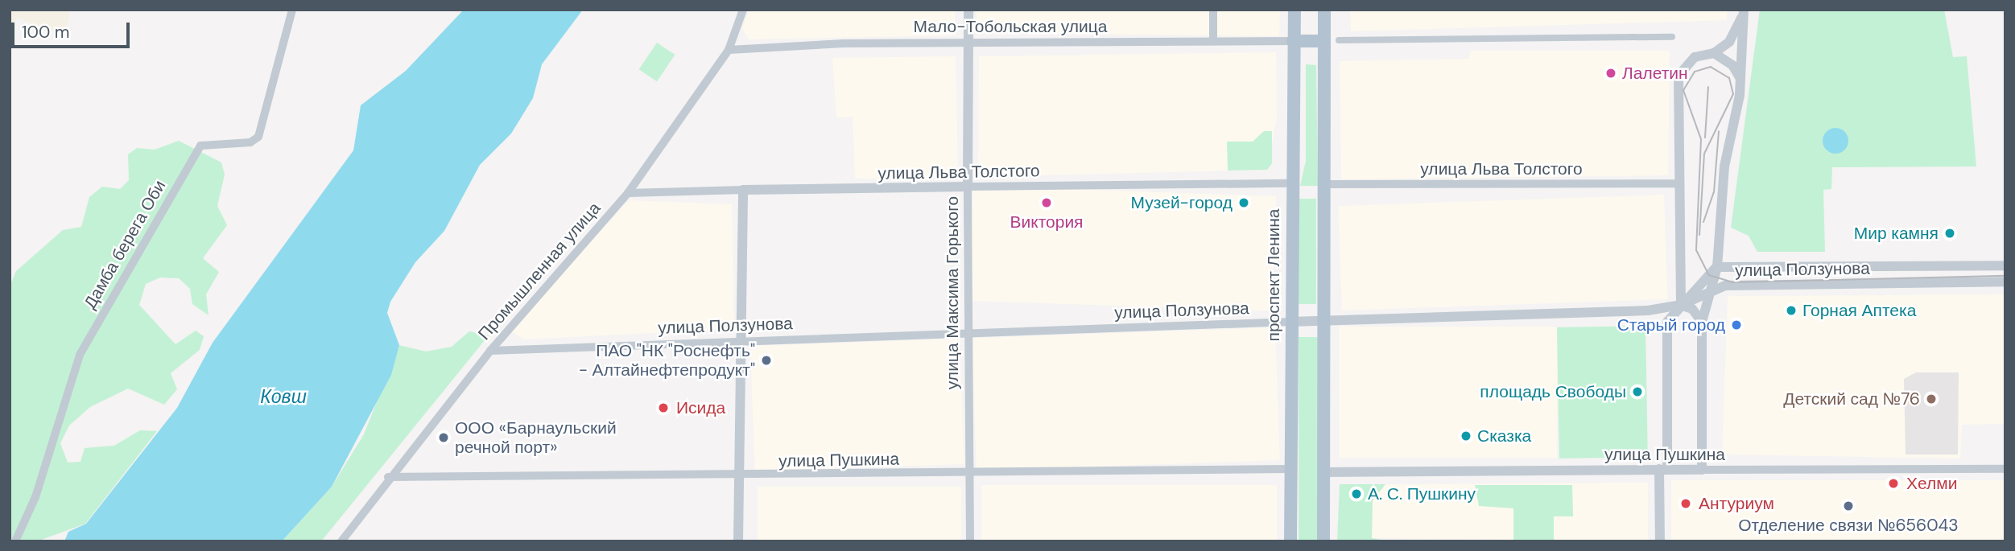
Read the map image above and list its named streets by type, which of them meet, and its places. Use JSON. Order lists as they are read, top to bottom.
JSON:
{
  "streets": {
    "main road": ["проспект Ленина"],
    "street": [
      "Мало-Тобольская улица",
      "улица Льва Толстого",
      "Дамба берега Оби",
      "улица Ползунова",
      "Промышленная улица",
      "улица Максима Горького",
      "улица Пушкина"
    ]
  },
  "crossings": [
    ["Мало-Тобольская улица", "Промышленная улица"],
    ["Мало-Тобольская улица", "проспект Ленина"],
    ["Мало-Тобольская улица", "улица Максима Горького"],
    ["улица Льва Толстого", "Промышленная улица"],
    ["улица Льва Толстого", "проспект Ленина"],
    ["улица Льва Толстого", "улица Максима Горького"],
    ["улица Ползунова", "Промышленная улица"],
    ["улица Ползунова", "проспект Ленина"],
    ["улица Ползунова", "улица Максима Горького"],
    ["Промышленная улица", "улица Пушкина"],
    ["проспект Ленина", "улица Пушкина"],
    ["улица Максима Горького", "улица Пушкина"]
  ],
  "water": ["Ковш"],
  "places": [
    "Лалетин",
    "Виктория",
    "Музей-город",
    "Мир камня",
    "Горная Аптека",
    "Старый город",
    "ПАО \"НК \"Роснефть\" - Алтайнефтепродукт\"",
    "площадь Свободы",
    "Детский сад №76",
    "Исида",
    "Сказка",
    "ООО «Барнаульский речной порт»",
    "Хелми",
    "А. С. Пушкину",
    "Антуриум",
    "Отделение связи №656043"
  ],
  "scale_bar": "100 m"
}
